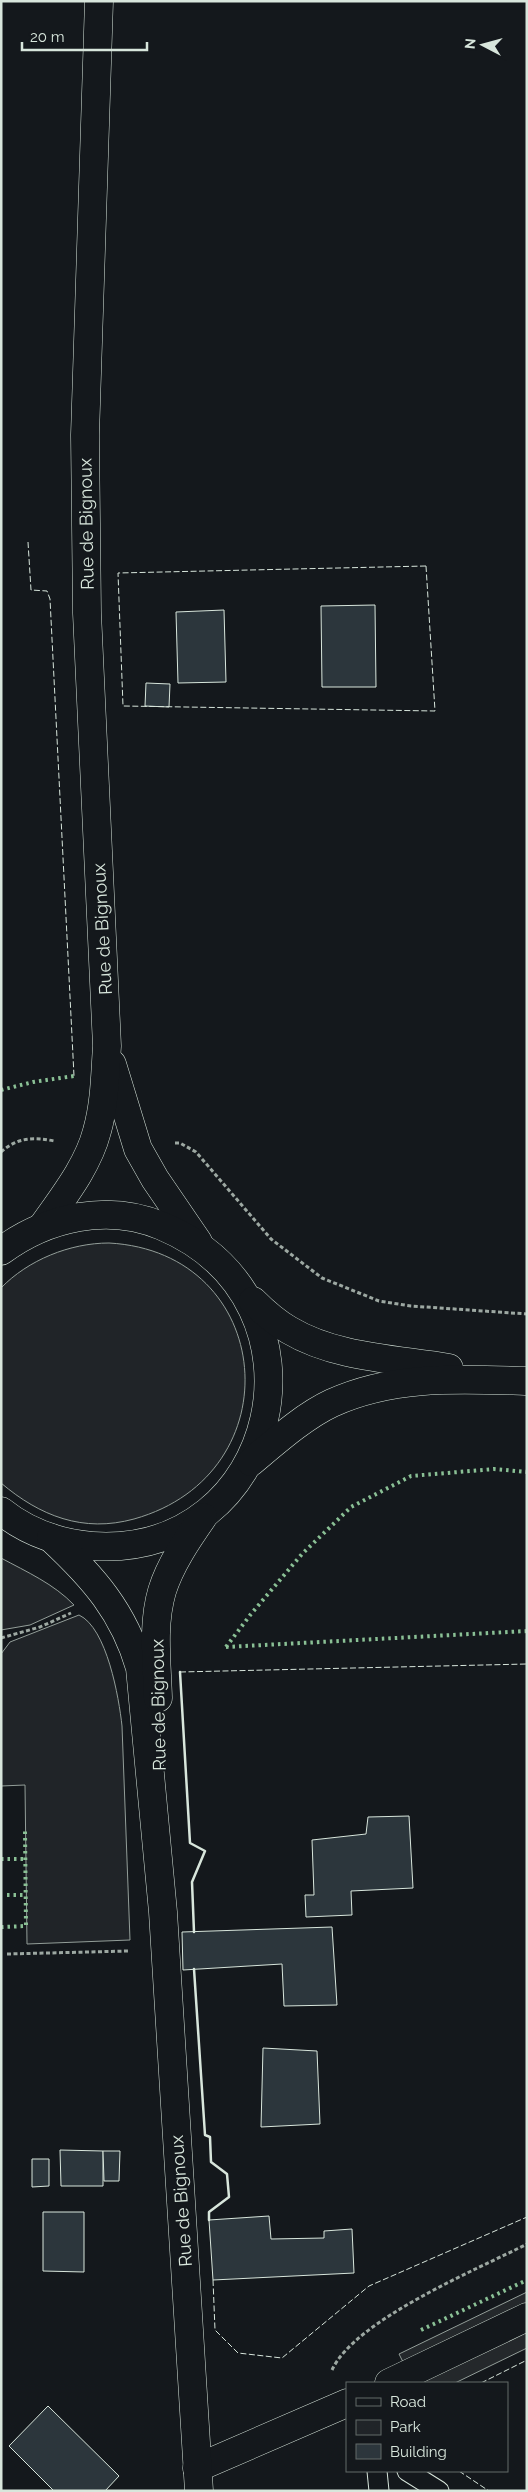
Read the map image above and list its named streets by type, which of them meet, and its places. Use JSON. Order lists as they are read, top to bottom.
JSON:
{
  "streets": {
    "street": ["Rue de Bignoux"]
  },
  "legend": ["Road", "Park", "Building"],
  "scale_bar": "20 m",
  "north": "left"
}
